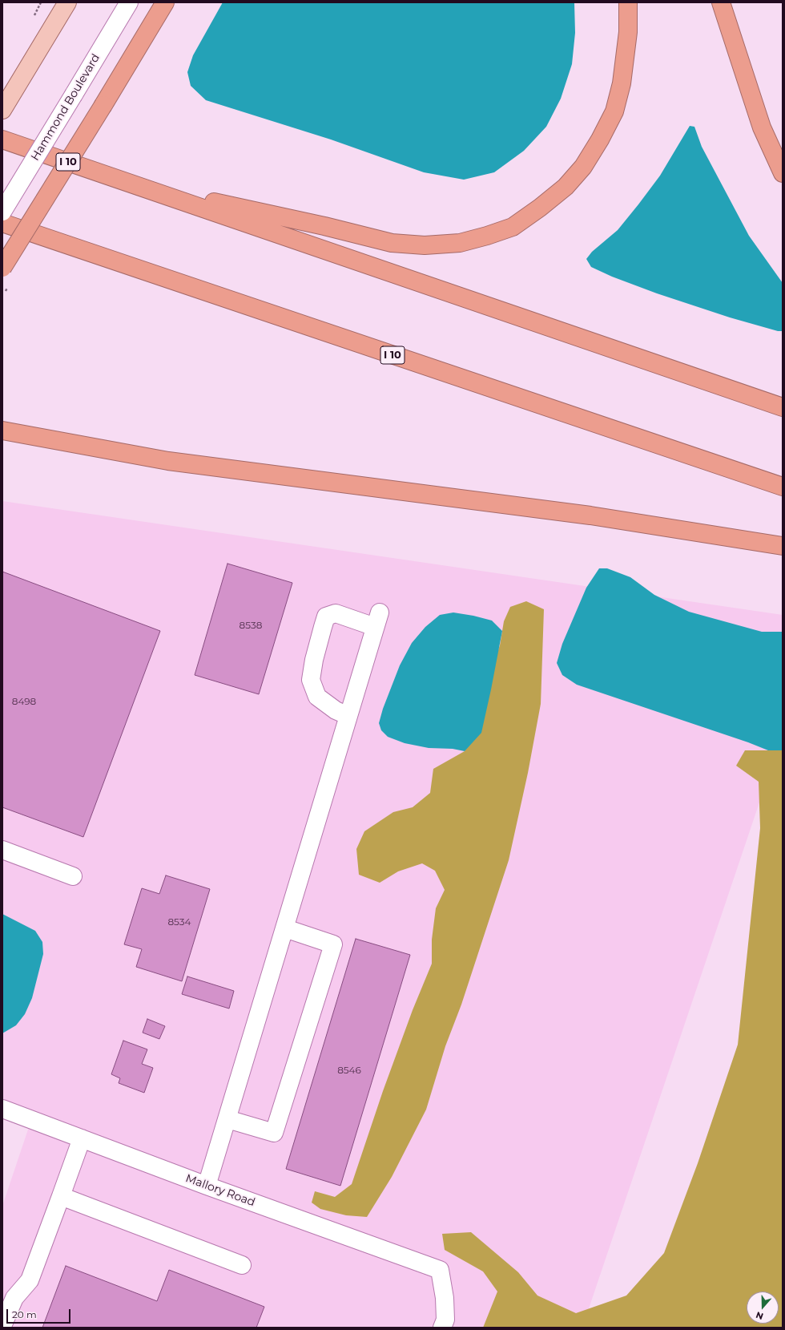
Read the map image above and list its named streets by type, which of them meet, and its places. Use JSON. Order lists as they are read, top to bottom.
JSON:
{
  "streets": {
    "highway": ["I 10"],
    "street": ["Hammond Boulevard", "Mallory Road"]
  },
  "house_numbers": [
    "8538",
    "8498",
    "8534",
    "8546"
  ],
  "scale_bar": "20 m",
  "north": "bottom"
}
